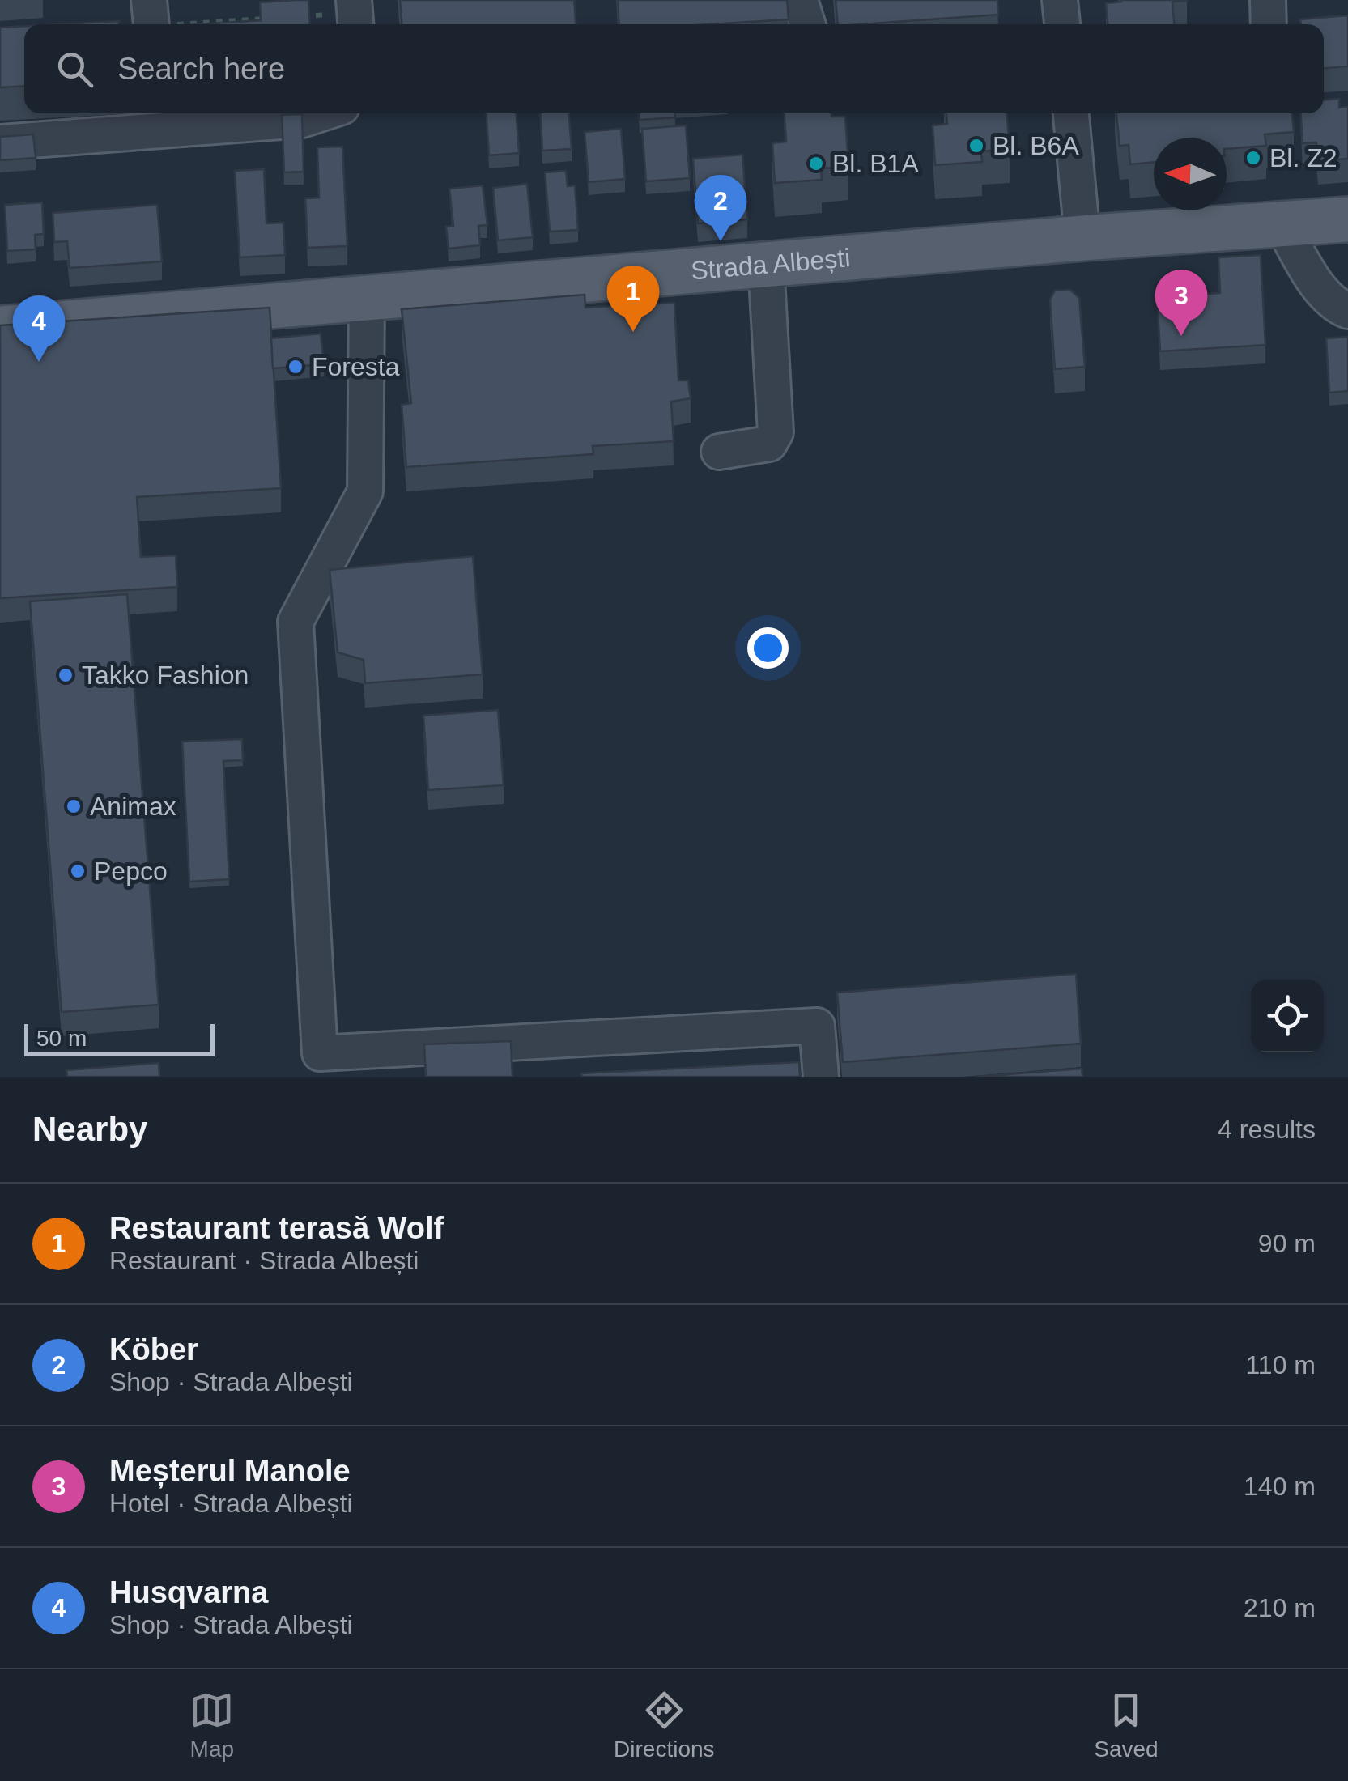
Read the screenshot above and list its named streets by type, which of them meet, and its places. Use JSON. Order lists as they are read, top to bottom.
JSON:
{
  "streets": {
    "main road": ["Strada Albești"]
  },
  "places": [
    "Bl. B6A",
    "Bl. Z2",
    "Bl. B1A",
    "Foresta",
    "Takko Fashion",
    "Animax",
    "Pepco"
  ],
  "scale_bar": "50 m",
  "north": "left",
  "page": {
    "search": "Search here",
    "pins": [
      "2",
      "1",
      "3",
      "4"
    ],
    "scale": "50 m",
    "heading": ["Nearby", "4 results"],
    "list": [
      {
        "mark": "1",
        "name": "Restaurant terasă Wolf",
        "note": "Restaurant · Strada Albești",
        "value": "90 m"
      },
      {
        "mark": "2",
        "name": "Köber",
        "note": "Shop · Strada Albești",
        "value": "110 m"
      },
      {
        "mark": "3",
        "name": "Meșterul Manole",
        "note": "Hotel · Strada Albești",
        "value": "140 m"
      },
      {
        "mark": "4",
        "name": "Husqvarna",
        "note": "Shop · Strada Albești",
        "value": "210 m"
      }
    ],
    "nav": ["Map", "Directions", "Saved"]
  }
}
